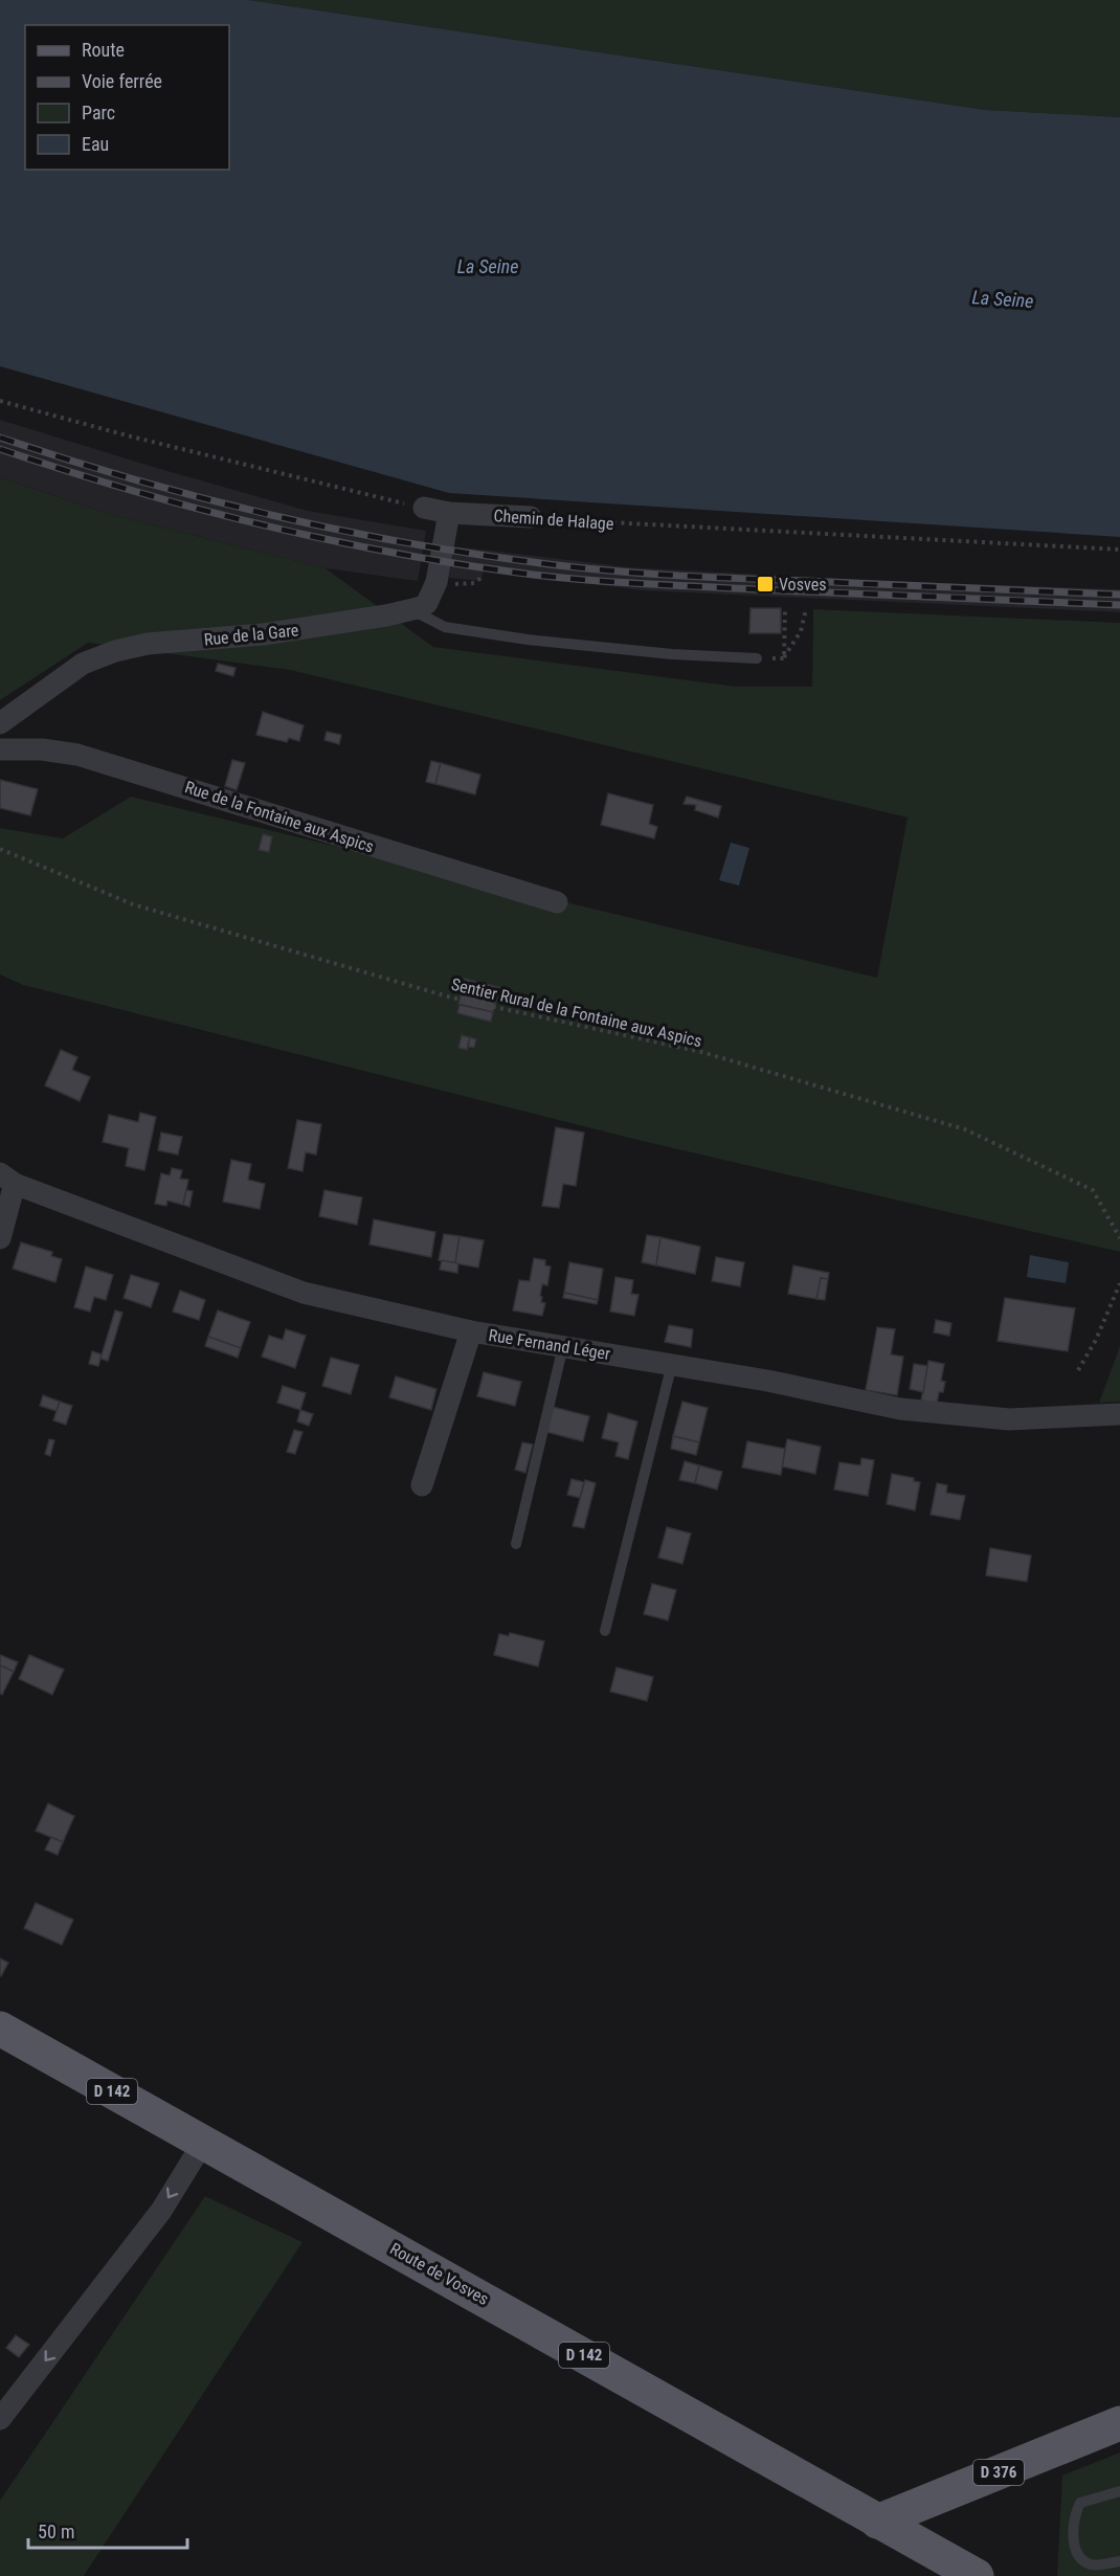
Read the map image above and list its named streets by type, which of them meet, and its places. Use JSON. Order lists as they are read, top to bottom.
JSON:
{
  "streets": {
    "main road": ["D 142", "Route de Vosves", "D 376"],
    "street": [
      "Chemin de Halage",
      "Rue de la Gare",
      "Rue de la Fontaine aux Aspics",
      "Rue Fernand Léger"
    ],
    "path": ["Sentier Rural de la Fontaine aux Aspics"]
  },
  "crossings": [
    ["D 142", "Route de Vosves"],
    ["D 142", "D 376"],
    ["Route de Vosves", "D 376"]
  ],
  "water": ["La Seine"],
  "places": {
    "transit": ["Vosves"]
  },
  "legend": [
    "Route",
    "Voie ferrée",
    "Parc",
    "Eau"
  ],
  "scale_bar": "50 m"
}
